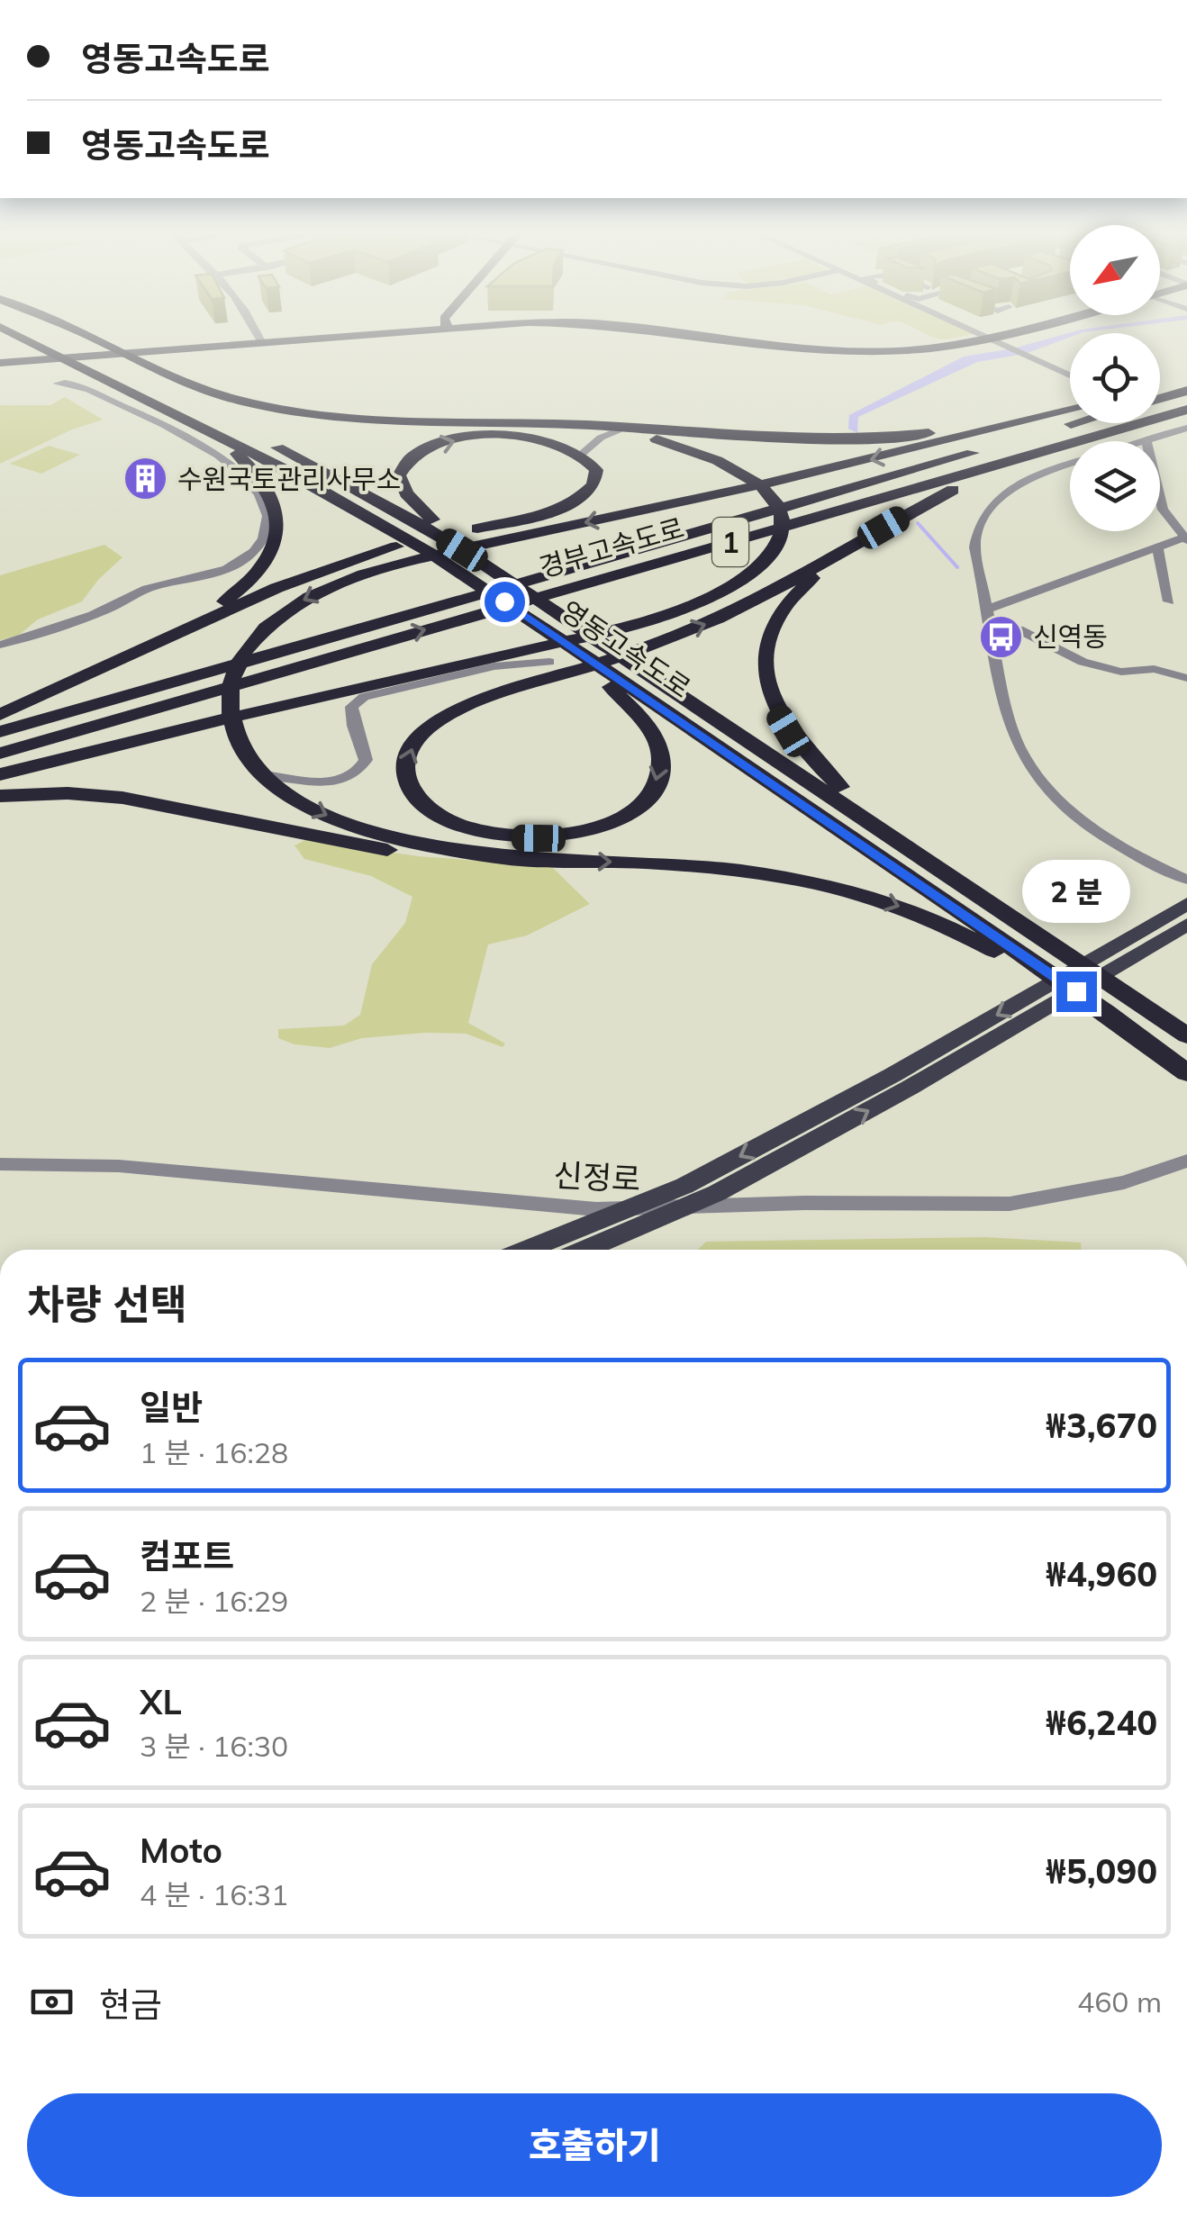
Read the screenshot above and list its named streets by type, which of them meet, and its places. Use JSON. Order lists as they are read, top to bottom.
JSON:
{
  "streets": {
    "highway": ["1", "경부고속도로", "영동고속도로"],
    "street": ["신정로"]
  },
  "places": {
    "building": ["수원국토관리사무소"],
    "bus stop": ["신역동"]
  },
  "north": "bottom left",
  "page": {
    "banner": ["영동고속도로", "영동고속도로"],
    "bubble": "2 분",
    "heading": "차량 선택",
    "list": [
      {
        "name": "일반",
        "note": "1 분 · 16:28",
        "value": "₩3,670"
      },
      {
        "name": "컴포트",
        "note": "2 분 · 16:29",
        "value": "₩4,960"
      },
      {
        "name": "XL",
        "note": "3 분 · 16:30",
        "value": "₩6,240"
      },
      {
        "name": "Moto",
        "note": "4 분 · 16:31",
        "value": "₩5,090"
      }
    ],
    "pay": ["현금", "460 m"],
    "buttons": "호출하기"
  }
}
